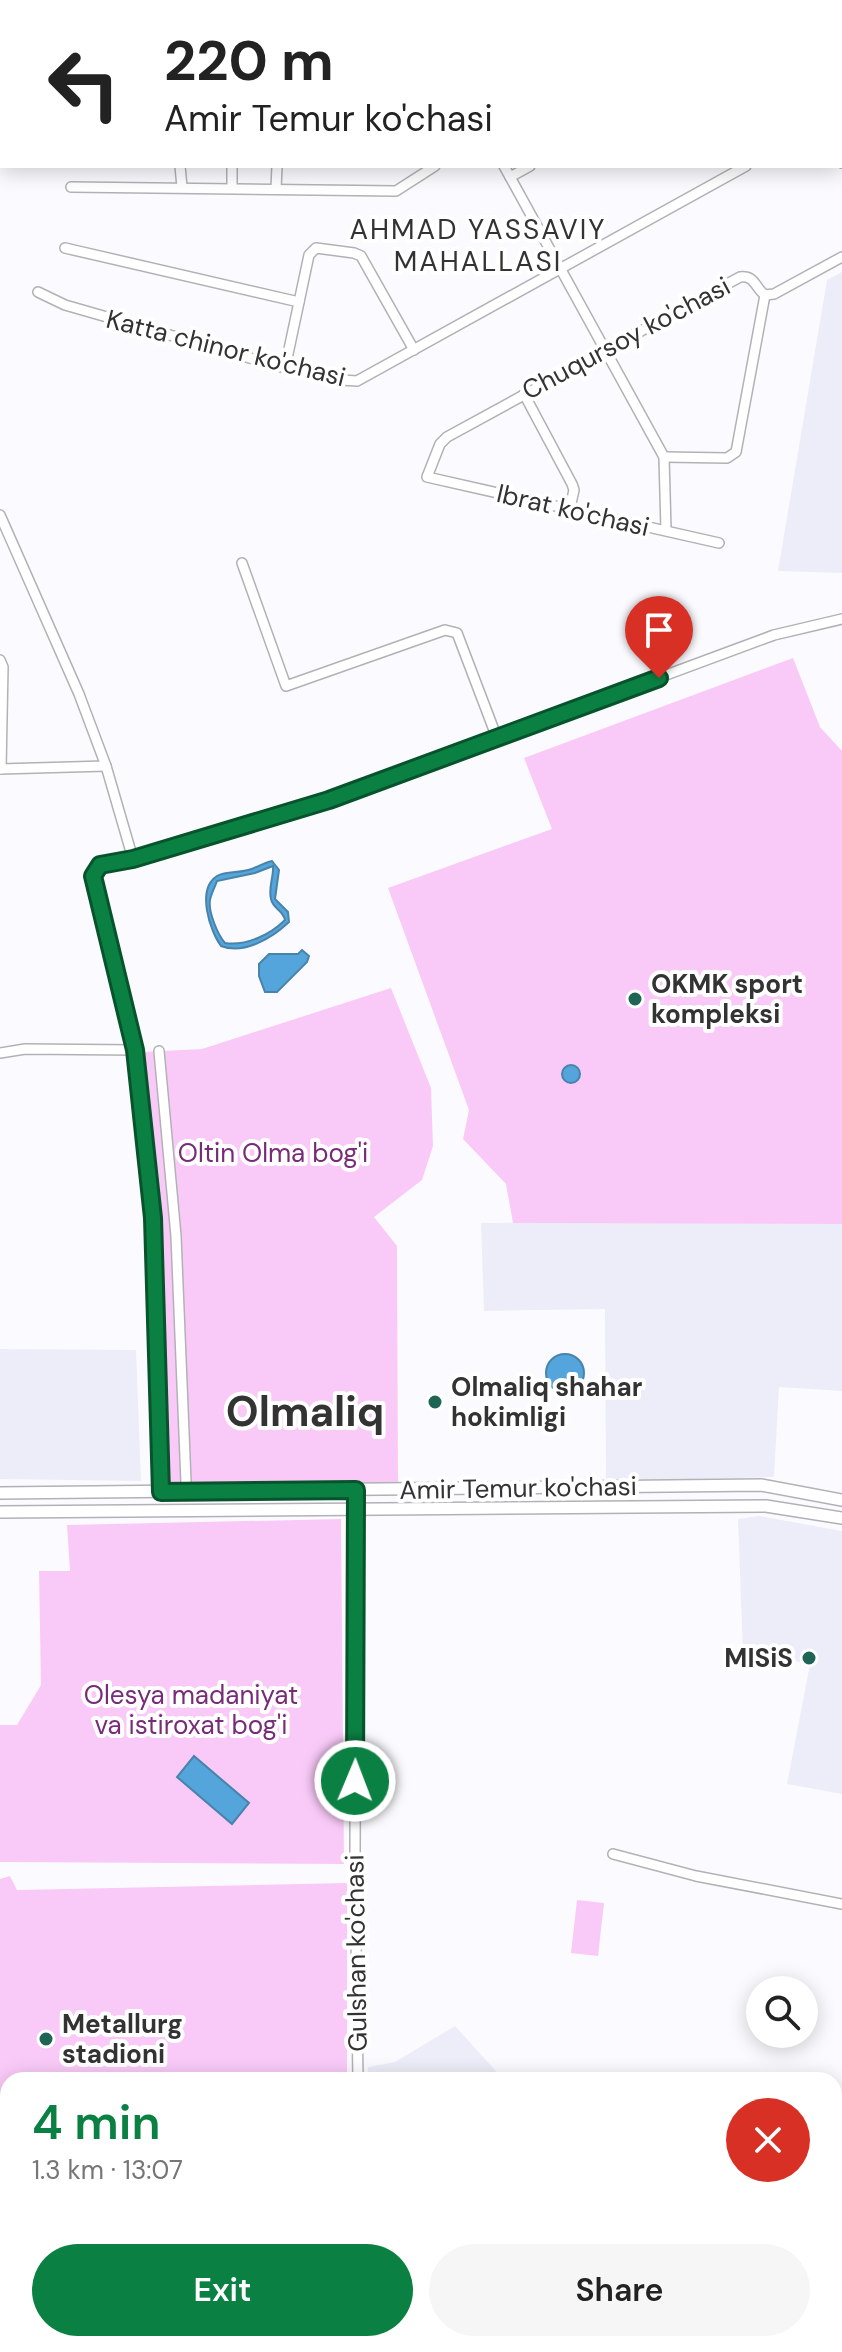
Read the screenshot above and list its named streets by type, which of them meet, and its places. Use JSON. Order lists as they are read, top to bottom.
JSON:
{
  "streets": {
    "main road": ["Amir Temur ko'chasi"],
    "street": [
      "Chuqursoy ko'chasi",
      "Katta chinor ko'chasi",
      "Ibrat ko'chasi",
      "Gulshan ko'chasi"
    ]
  },
  "crossings": [
    ["Chuqursoy ko'chasi", "Ibrat ko'chasi"],
    ["Amir Temur ko'chasi", "Gulshan ko'chasi"]
  ],
  "districts": ["AHMAD YASSAVIY MAHALLASI", "Olmaliq"],
  "parks": ["Oltin Olma bog'i", "Olesya madaniyat va istiroxat bog'i"],
  "places": [
    "OKMK sport kompleksi",
    "Olmaliq shahar hokimligi",
    "MISiS",
    "Metallurg stadioni"
  ],
  "page": {
    "turn": ["220 m", "Amir Temur ko'chasi"],
    "heading": ["4 min", "1.3 km · 13:07"],
    "buttons": ["Exit", "Share"]
  }
}
